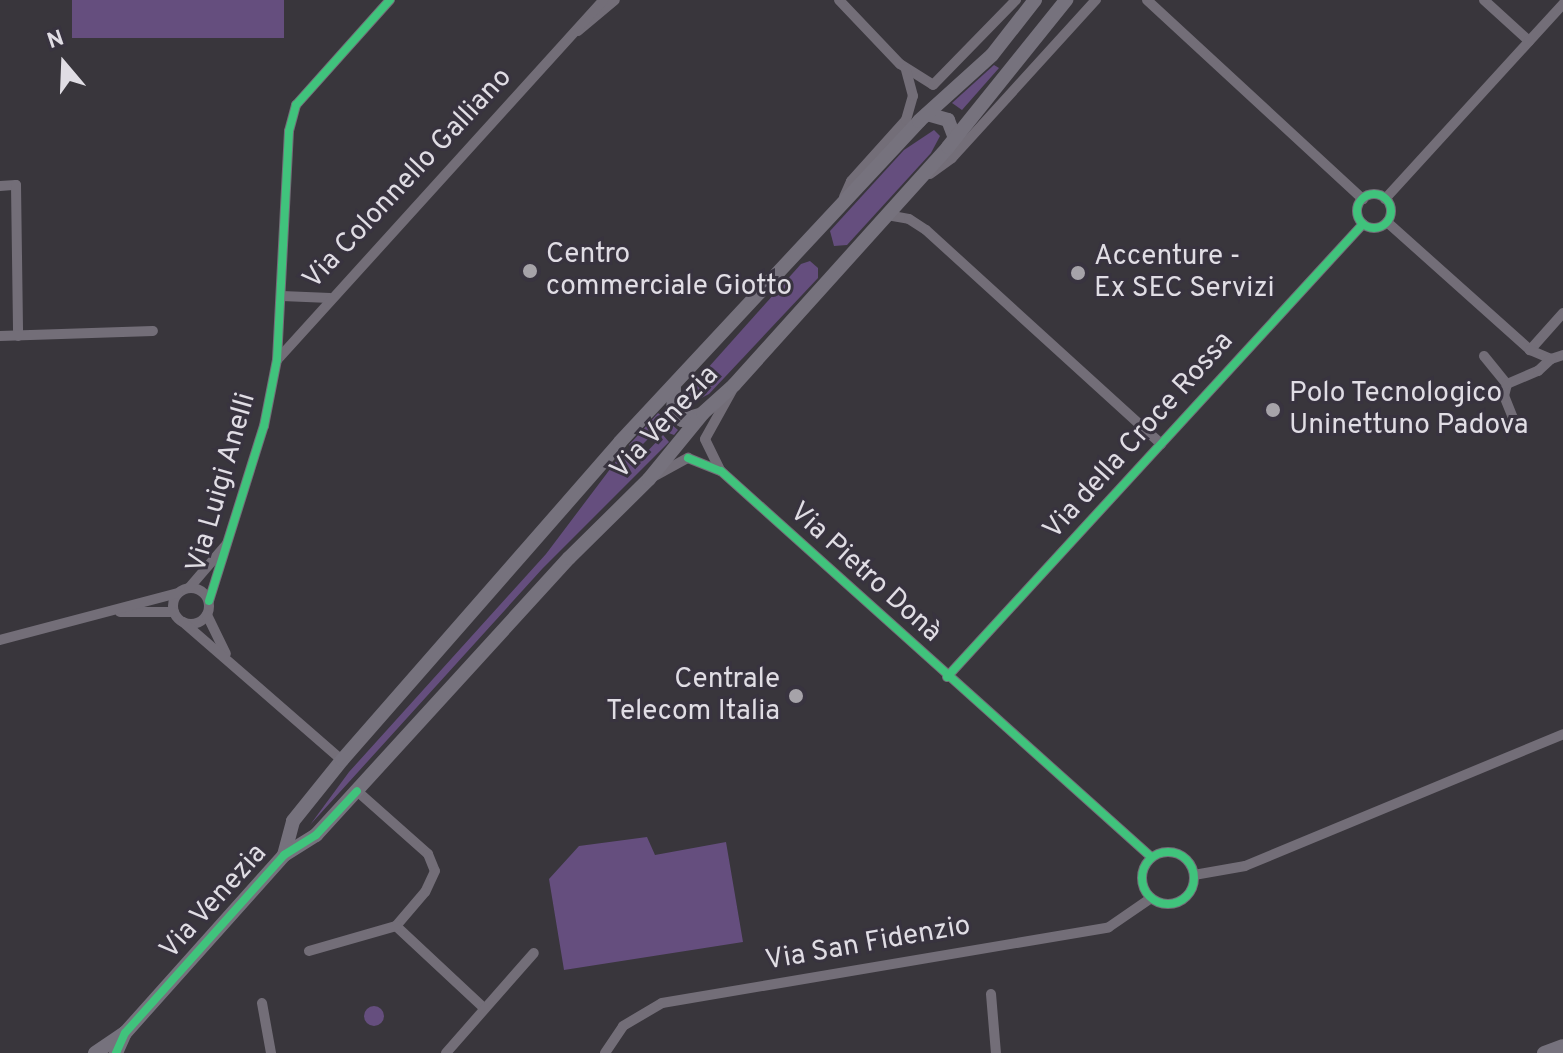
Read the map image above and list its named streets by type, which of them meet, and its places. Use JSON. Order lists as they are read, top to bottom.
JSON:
{
  "streets": {
    "main road": ["Via Venezia"],
    "street": [
      "Via Colonnello Galliano",
      "Via della Croce Rossa",
      "Via Luigi Anelli",
      "Via Pietro Donà",
      "Via San Fidenzio"
    ]
  },
  "crossings": [
    ["Via Colonnello Galliano", "Via Luigi Anelli"],
    ["Via Venezia", "Via Pietro Donà"],
    ["Via della Croce Rossa", "Via Pietro Donà"],
    ["Via Pietro Donà", "Via San Fidenzio"]
  ],
  "places": [
    "Centro commerciale Giotto",
    "Accenture - Ex SEC Servizi",
    "Polo Tecnologico Uninettuno Padova",
    "Centrale Telecom Italia"
  ],
  "north": "top"
}
